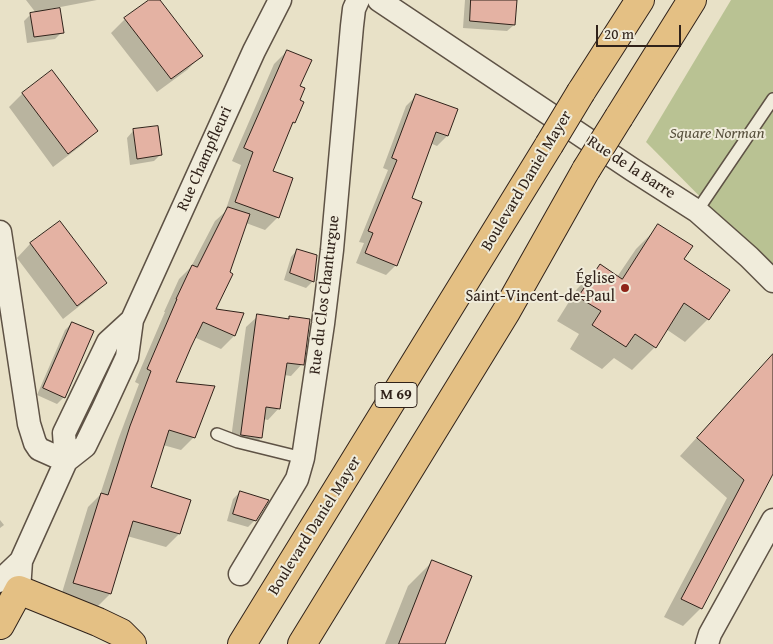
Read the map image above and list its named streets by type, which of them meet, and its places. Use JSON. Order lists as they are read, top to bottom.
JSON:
{
  "streets": {
    "main road": ["Boulevard Daniel Mayer", "M 69"],
    "street": ["Rue Champfleuri", "Rue de la Barre", "Rue du Clos Chanturgue"]
  },
  "parks": ["Square Norman"],
  "places": ["Église Saint-Vincent-de-Paul"],
  "scale_bar": "20 m"
}
